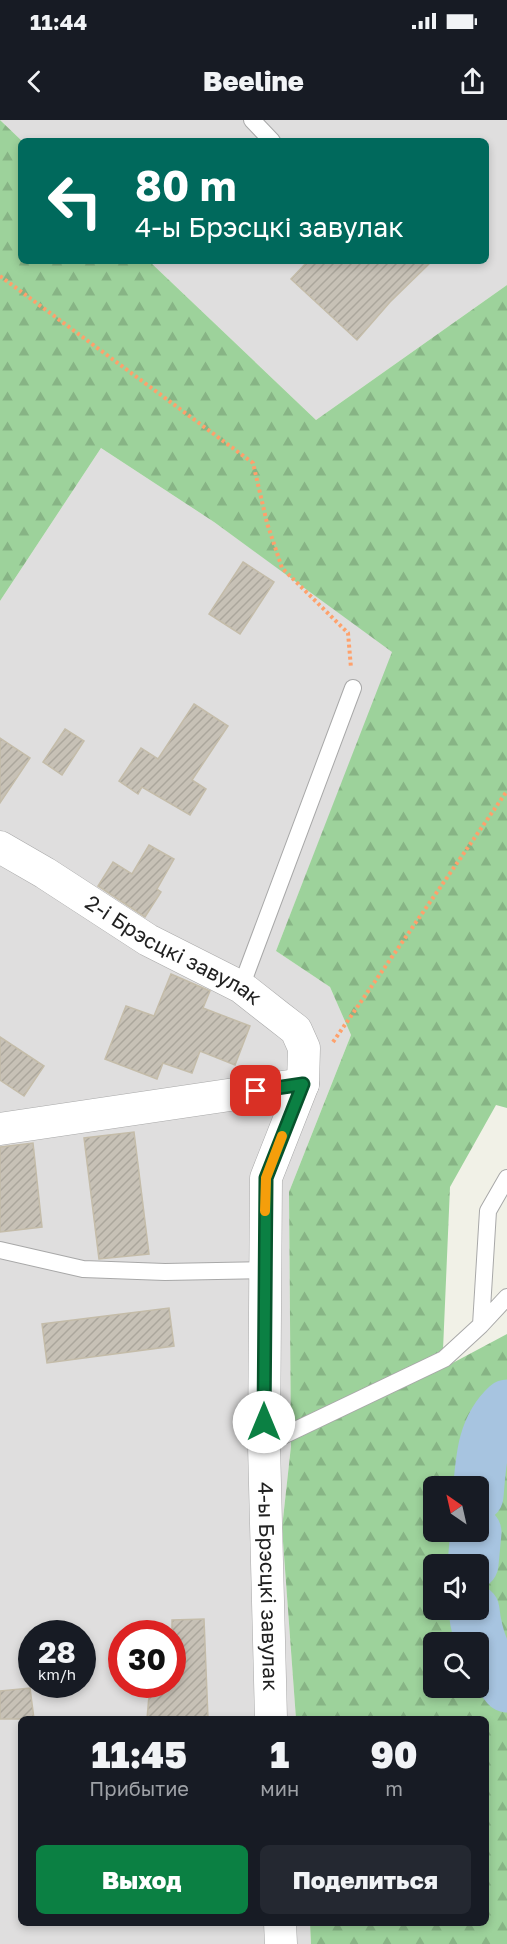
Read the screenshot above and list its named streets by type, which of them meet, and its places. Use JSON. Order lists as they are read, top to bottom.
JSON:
{
  "streets": {
    "street": ["2-і Брэсцкі завулак", "4-ы Брэсцкі завулак"]
  },
  "crossings": [
    ["2-і Брэсцкі завулак", "4-ы Брэсцкі завулак"]
  ],
  "north": "top left",
  "page": {
    "status": "11:44",
    "header": "Beeline",
    "turn": ["80 m", "4-ы Брэсцкі завулак"],
    "speed": "28 km/h",
    "limit": "30",
    "eta": [
      "11:45",
      "Прибытие",
      "1",
      "мин",
      "90",
      "m"
    ],
    "buttons": ["Выход", "Поделиться"]
  }
}
